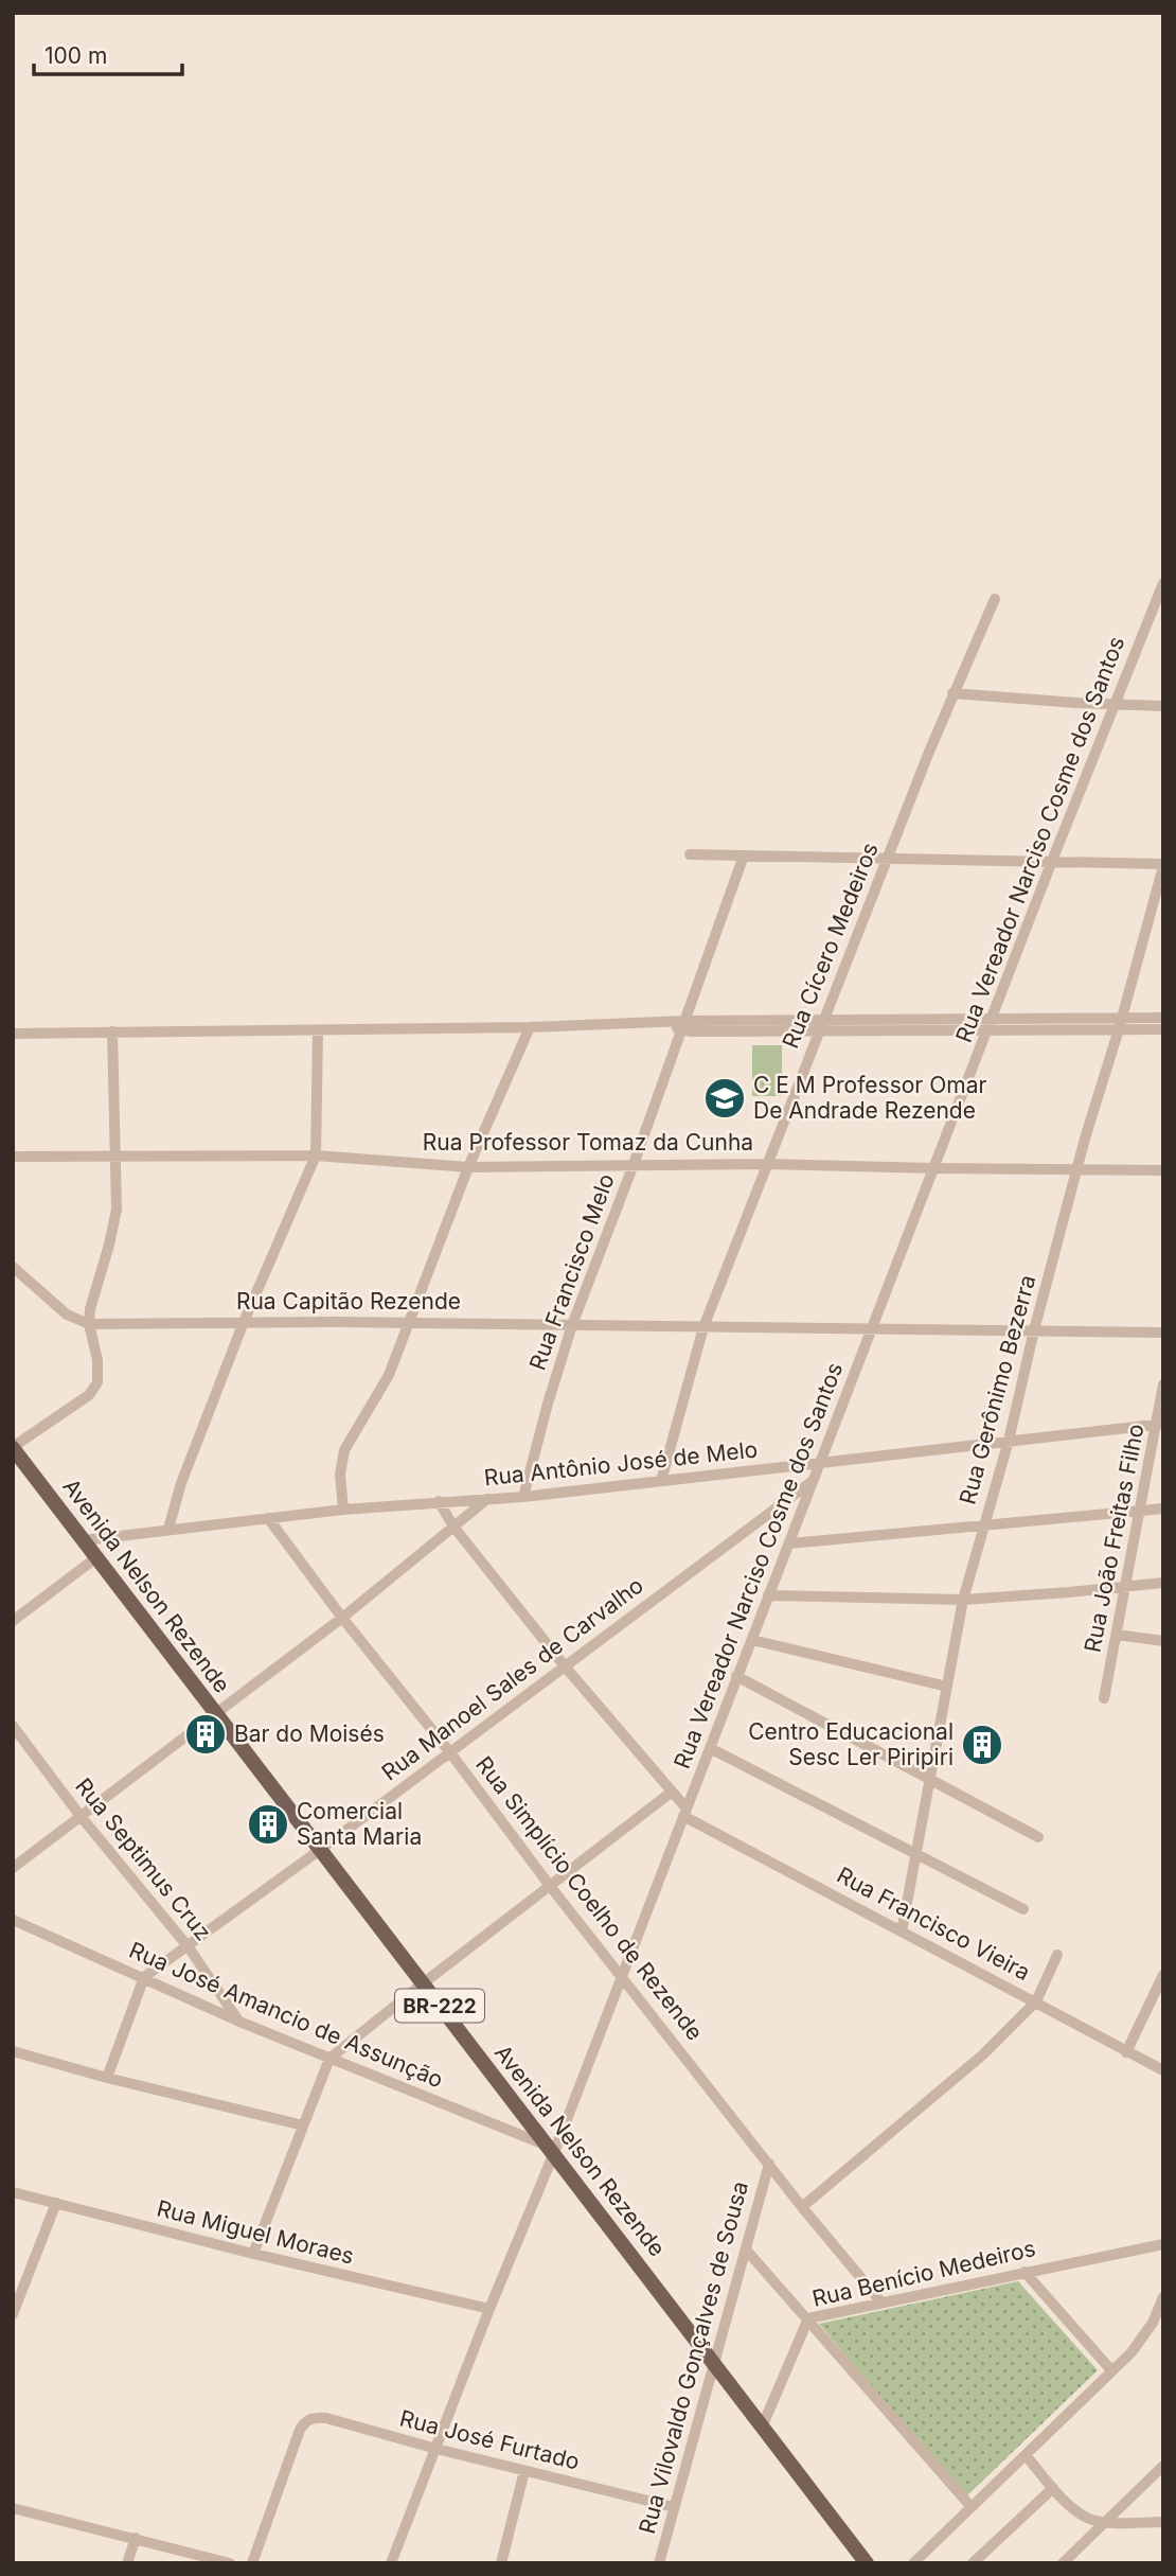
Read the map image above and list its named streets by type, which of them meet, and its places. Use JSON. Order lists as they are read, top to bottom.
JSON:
{
  "streets": {
    "main road": ["Avenida Nelson Rezende", "BR-222"],
    "street": [
      "Rua Vereador Narciso Cosme dos Santos",
      "Rua Cícero Medeiros",
      "Rua Professor Tomaz da Cunha",
      "Rua Francisco Melo",
      "Rua Capitão Rezende",
      "Rua Gerônimo Bezerra",
      "Rua Antônio José de Melo",
      "Rua João Freitas Filho",
      "Rua Manoel Sales de Carvalho",
      "Rua Septimus Cruz",
      "Rua Simplício Coelho de Rezende",
      "Rua Francisco Vieira",
      "Rua José Amancio de Assunção",
      "Rua Miguel Moraes",
      "Rua Benício Medeiros",
      "Rua Vilovaldo Gonçalves de Sousa",
      "Rua José Furtado"
    ]
  },
  "crossings": [
    ["Rua Vereador Narciso Cosme dos Santos", "Rua Professor Tomaz da Cunha"],
    ["Rua Vereador Narciso Cosme dos Santos", "Rua Capitão Rezende"],
    ["Rua Vereador Narciso Cosme dos Santos", "Rua Antônio José de Melo"],
    ["Rua Vereador Narciso Cosme dos Santos", "Avenida Nelson Rezende"],
    ["Rua Vereador Narciso Cosme dos Santos", "Rua Manoel Sales de Carvalho"],
    ["Rua Vereador Narciso Cosme dos Santos", "Rua Simplício Coelho de Rezende"],
    ["Rua Vereador Narciso Cosme dos Santos", "Rua Francisco Vieira"],
    ["Rua Vereador Narciso Cosme dos Santos", "Rua José Amancio de Assunção"],
    ["Rua Vereador Narciso Cosme dos Santos", "Rua Miguel Moraes"],
    ["Rua Vereador Narciso Cosme dos Santos", "Rua José Furtado"],
    ["Rua Cícero Medeiros", "Rua Professor Tomaz da Cunha"],
    ["Rua Cícero Medeiros", "Rua Capitão Rezende"],
    ["Rua Cícero Medeiros", "Rua Antônio José de Melo"],
    ["Rua Professor Tomaz da Cunha", "Rua Francisco Melo"],
    ["Rua Professor Tomaz da Cunha", "Rua Gerônimo Bezerra"],
    ["Rua Francisco Melo", "Rua Capitão Rezende"],
    ["Rua Francisco Melo", "Rua Antônio José de Melo"],
    ["Rua Capitão Rezende", "Rua Gerônimo Bezerra"],
    ["Rua Gerônimo Bezerra", "Rua Antônio José de Melo"],
    ["Rua Gerônimo Bezerra", "Rua Francisco Vieira"],
    ["Rua Antônio José de Melo", "Rua João Freitas Filho"],
    ["Rua Antônio José de Melo", "Avenida Nelson Rezende"],
    ["Rua Antônio José de Melo", "Rua Simplício Coelho de Rezende"],
    ["Rua Antônio José de Melo", "Rua Francisco Vieira"],
    ["Avenida Nelson Rezende", "Rua Manoel Sales de Carvalho"],
    ["Avenida Nelson Rezende", "Rua José Amancio de Assunção"],
    ["Avenida Nelson Rezende", "Rua Benício Medeiros"],
    ["Avenida Nelson Rezende", "Rua Vilovaldo Gonçalves de Sousa"],
    ["Rua Manoel Sales de Carvalho", "Rua Septimus Cruz"],
    ["Rua Manoel Sales de Carvalho", "Rua Simplício Coelho de Rezende"],
    ["Rua Manoel Sales de Carvalho", "Rua Francisco Vieira"],
    ["Rua Manoel Sales de Carvalho", "Rua José Amancio de Assunção"],
    ["Rua Septimus Cruz", "Rua José Amancio de Assunção"],
    ["Rua Simplício Coelho de Rezende", "Rua Benício Medeiros"],
    ["Rua Simplício Coelho de Rezende", "Rua Vilovaldo Gonçalves de Sousa"],
    ["Rua Vilovaldo Gonçalves de Sousa", "Rua José Furtado"]
  ],
  "places": {
    "school or university": ["C E M Professor Omar De Andrade Rezende"],
    "building": ["Bar do Moisés", "Centro Educacional Sesc Ler Piripiri", "Comercial Santa Maria"]
  },
  "scale_bar": "100 m"
}
